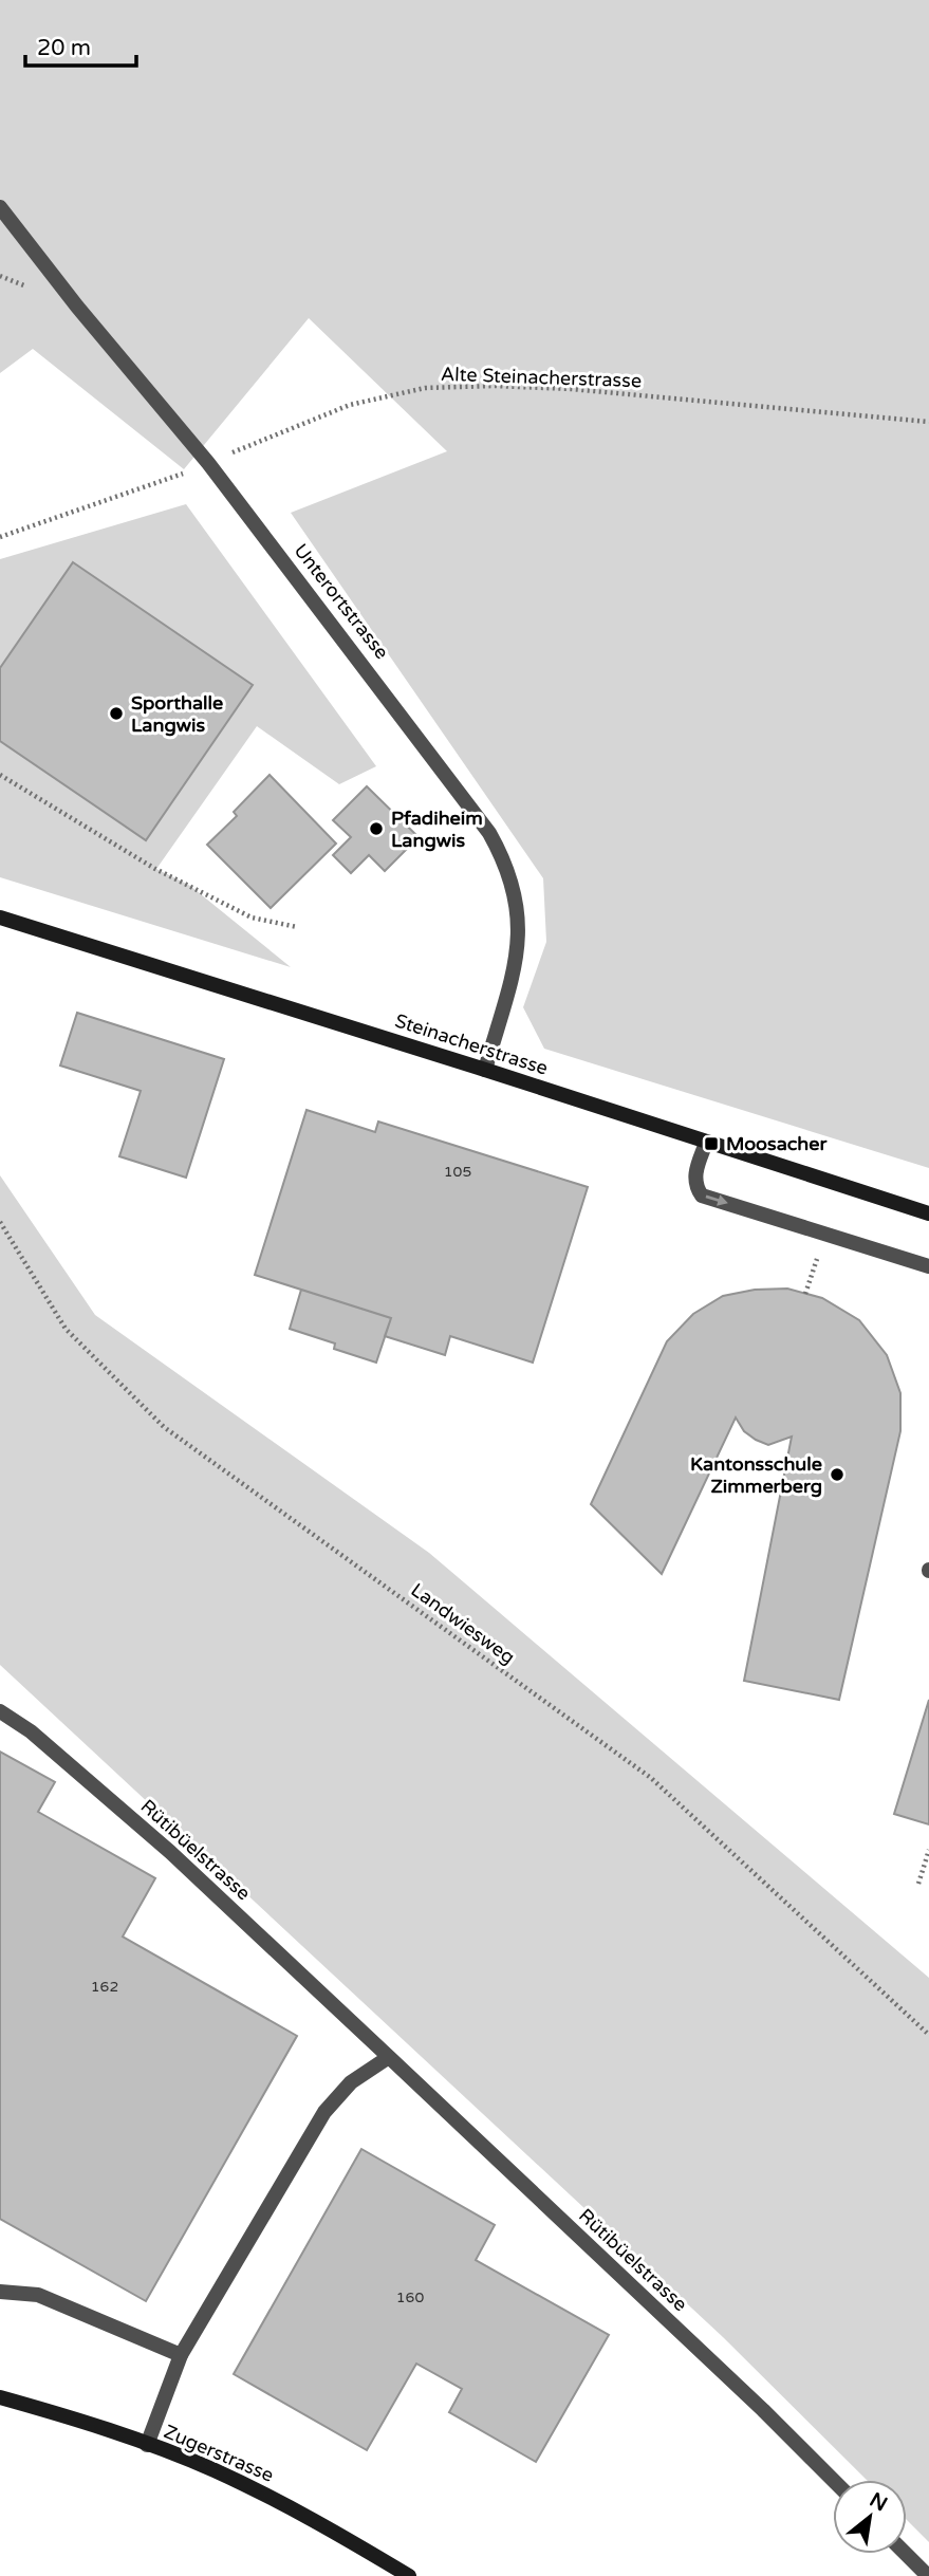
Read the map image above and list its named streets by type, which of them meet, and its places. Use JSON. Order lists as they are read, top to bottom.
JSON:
{
  "streets": {
    "street": [
      "Unterortstrasse",
      "Steinacherstrasse",
      "Rütibüelstrasse",
      "Zugerstrasse"
    ],
    "path": ["Alte Steinacherstrasse", "Landwiesweg"]
  },
  "crossings": [
    ["Alte Steinacherstrasse", "Unterortstrasse"],
    ["Unterortstrasse", "Steinacherstrasse"]
  ],
  "places": {
    "other": ["Sporthalle Langwis", "Pfadiheim Langwis", "Kantonsschule Zimmerberg"],
    "transit": ["Moosacher"]
  },
  "house_numbers": ["105", "162", "160"],
  "scale_bar": "20 m",
  "north": "top right"
}
